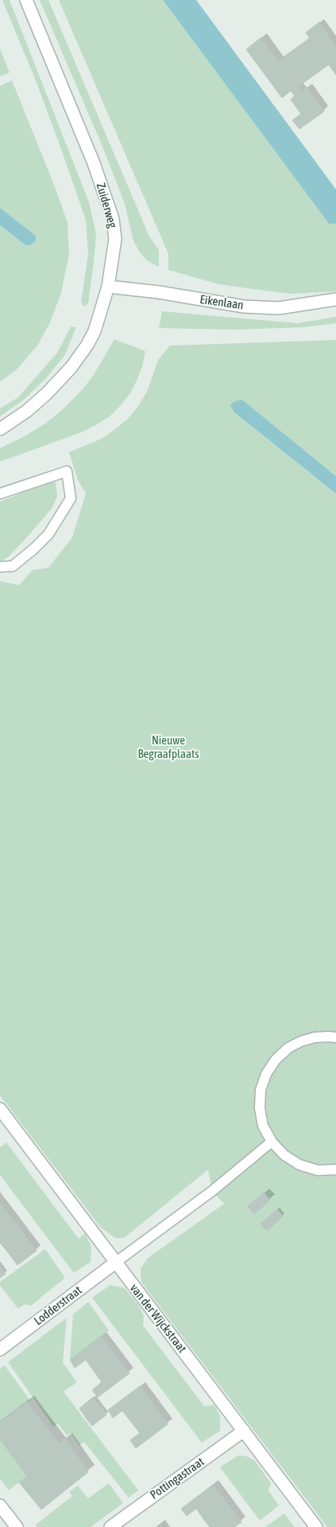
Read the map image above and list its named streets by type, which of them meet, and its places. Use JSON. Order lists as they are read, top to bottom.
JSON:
{
  "streets": {
    "street": [
      "Zuiderweg",
      "Eikenlaan",
      "Lodderstraat",
      "van der Wijckstraat",
      "Pottingastraat"
    ]
  },
  "crossings": [
    ["Zuiderweg", "Eikenlaan"],
    ["Lodderstraat", "van der Wijckstraat"],
    ["van der Wijckstraat", "Pottingastraat"]
  ],
  "parks": ["Nieuwe Begraafplaats"]
}
